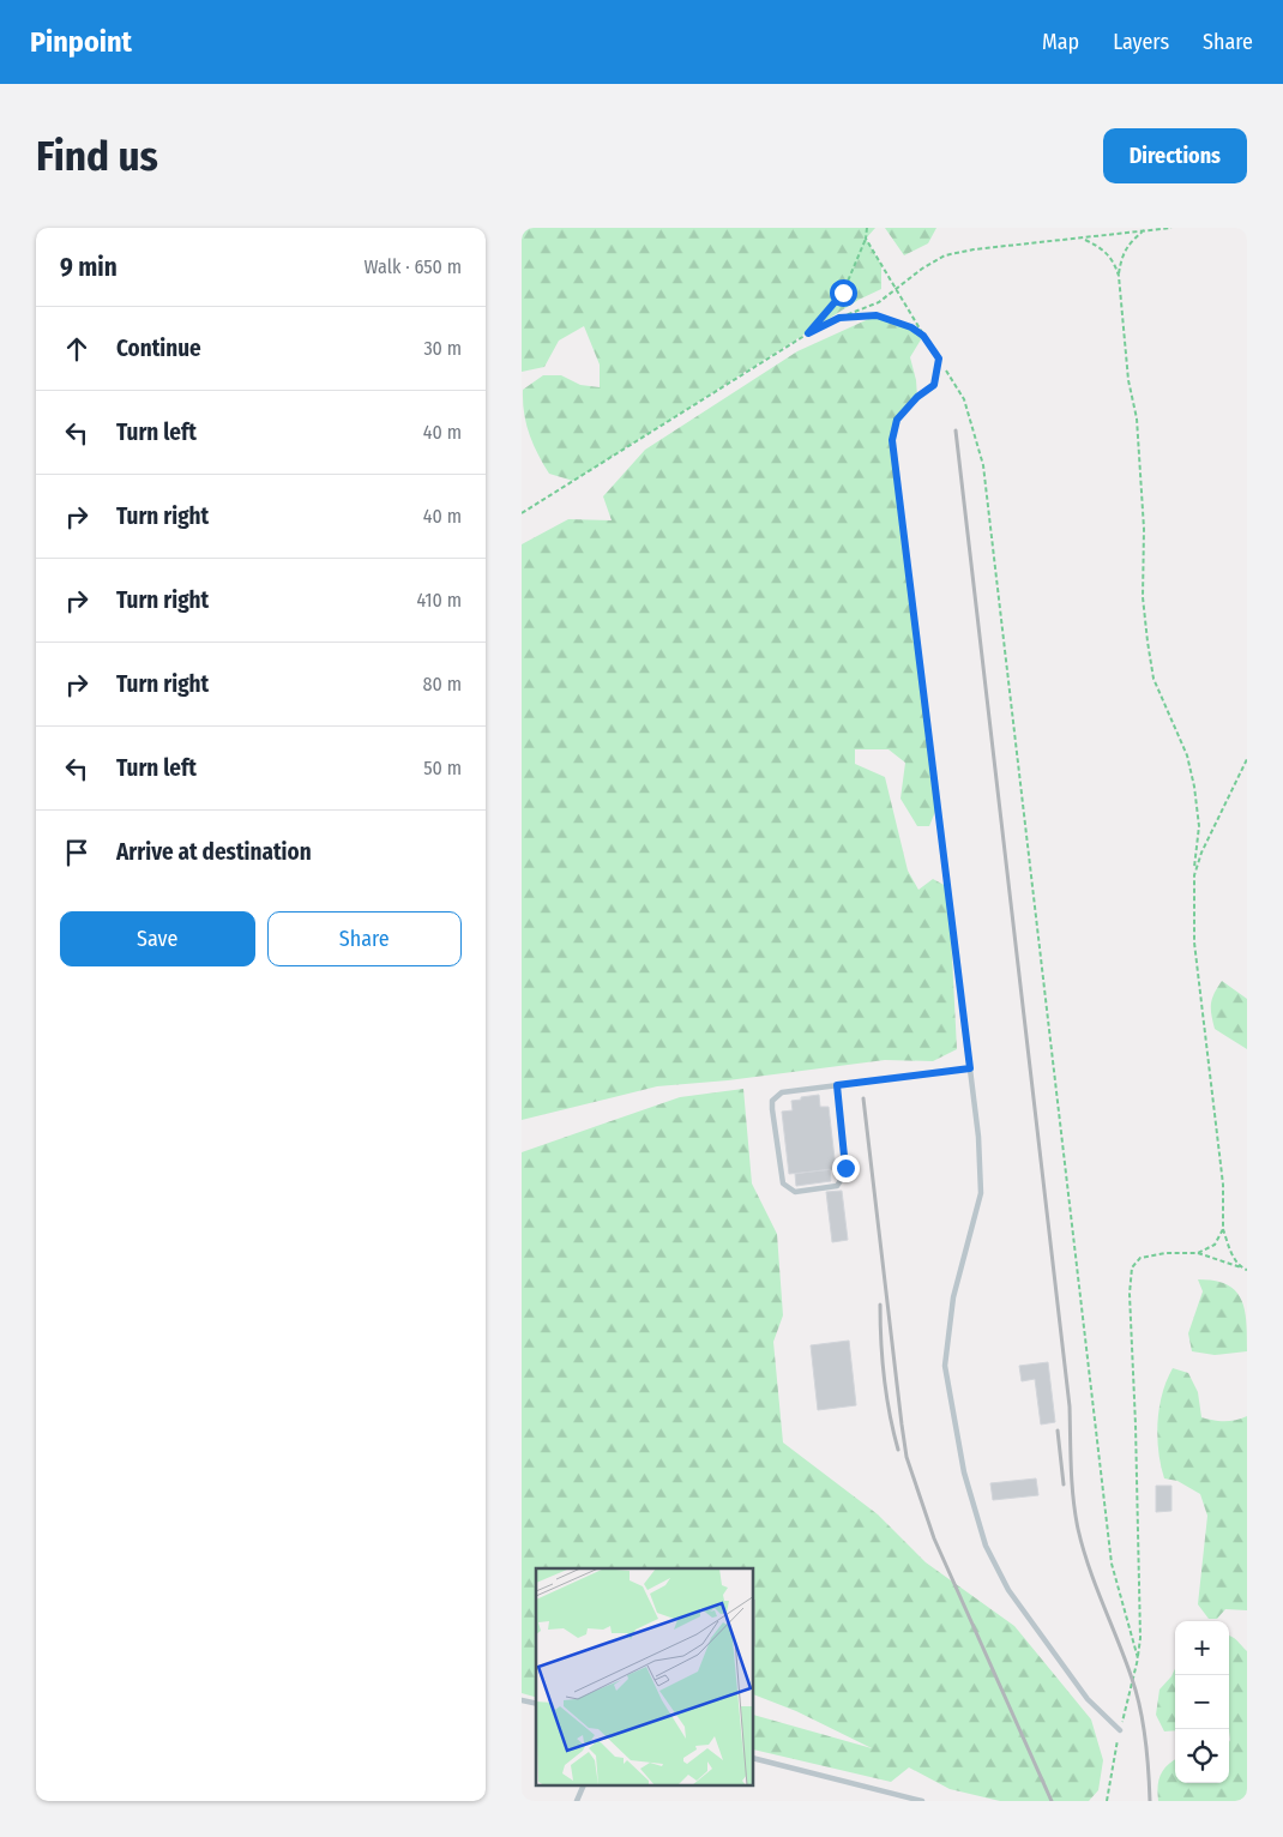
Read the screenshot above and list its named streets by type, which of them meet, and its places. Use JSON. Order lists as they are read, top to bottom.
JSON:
{
  "page": {
    "header": "Pinpoint",
    "nav": ["Map", "Layers", "Share"],
    "buttons": [
      "Directions",
      ["Save", "Share"]
    ],
    "title": "Find us",
    "heading": ["9 min", "Walk · 650 m"],
    "list": [
      ["Continue", "30 m"],
      ["Turn left", "40 m"],
      ["Turn right", "40 m"],
      ["Turn right", "410 m"],
      ["Turn right", "80 m"],
      ["Turn left", "50 m"],
      "Arrive at destination"
    ],
    "map_buttons": ["+", "−"]
  }
}
